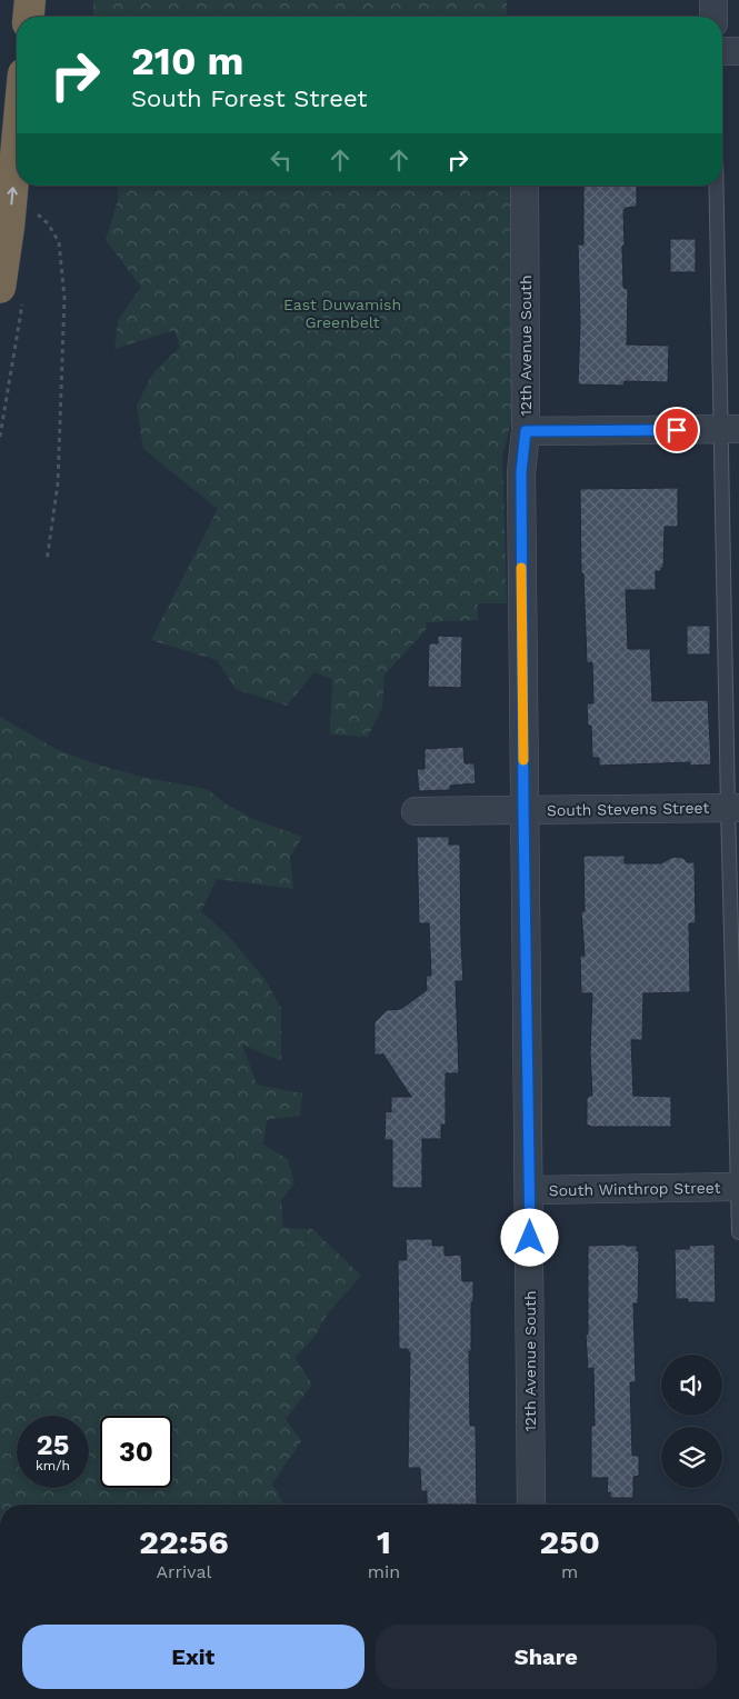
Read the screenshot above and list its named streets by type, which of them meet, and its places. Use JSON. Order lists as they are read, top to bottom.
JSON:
{
  "streets": {
    "street": ["12th Avenue South", "South Stevens Street", "South Winthrop Street"]
  },
  "crossings": [
    ["12th Avenue South", "South Stevens Street"],
    ["12th Avenue South", "South Winthrop Street"]
  ],
  "parks": ["East Duwamish Greenbelt"],
  "page": {
    "turn": ["210 m", "South Forest Street"],
    "speed": "25 km/h",
    "limit": "30",
    "eta": [
      "22:56",
      "Arrival",
      "1",
      "min",
      "250",
      "m"
    ],
    "buttons": ["Exit", "Share"]
  }
}
